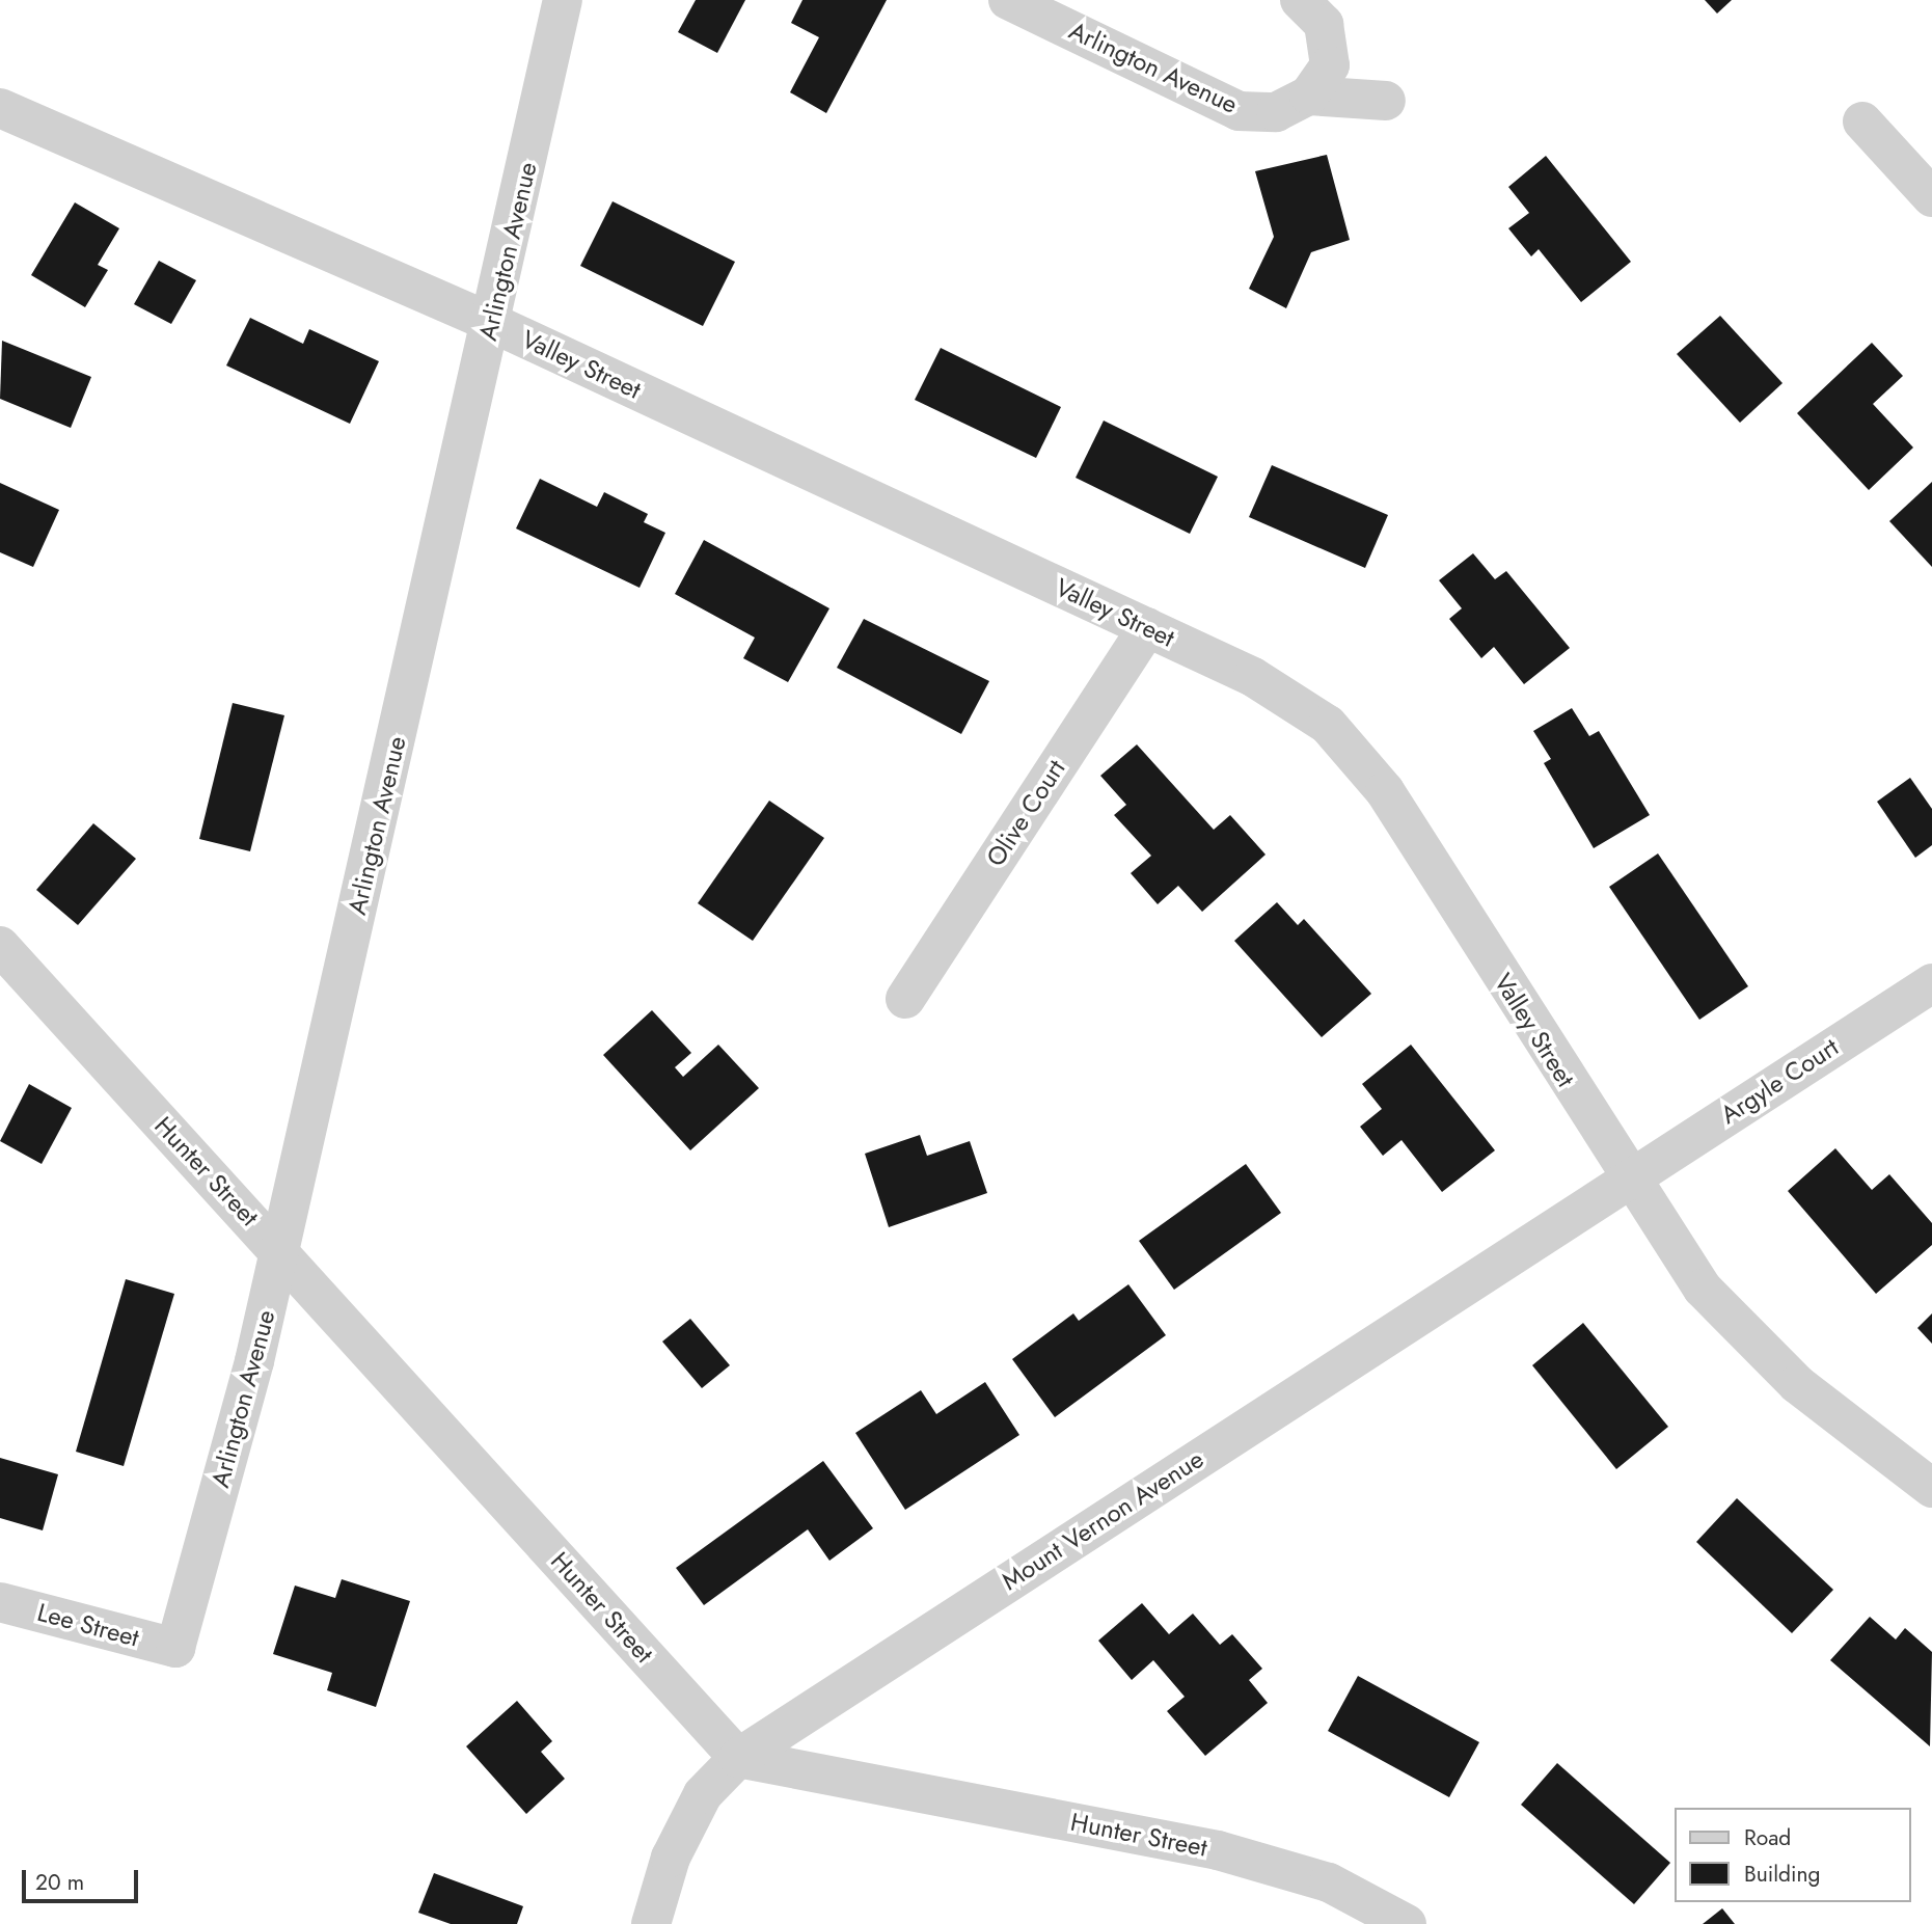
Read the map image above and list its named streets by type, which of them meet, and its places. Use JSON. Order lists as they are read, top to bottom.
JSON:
{
  "streets": {
    "street": [
      "Arlington Avenue",
      "Valley Street",
      "Olive Court",
      "Argyle Court",
      "Hunter Street",
      "Mount Vernon Avenue",
      "Lee Street"
    ]
  },
  "crossings": [
    ["Arlington Avenue", "Valley Street"],
    ["Arlington Avenue", "Hunter Street"],
    ["Arlington Avenue", "Lee Street"],
    ["Valley Street", "Olive Court"],
    ["Valley Street", "Argyle Court"],
    ["Valley Street", "Mount Vernon Avenue"],
    ["Argyle Court", "Mount Vernon Avenue"],
    ["Hunter Street", "Mount Vernon Avenue"]
  ],
  "legend": ["Road", "Building"],
  "scale_bar": "20 m"
}
